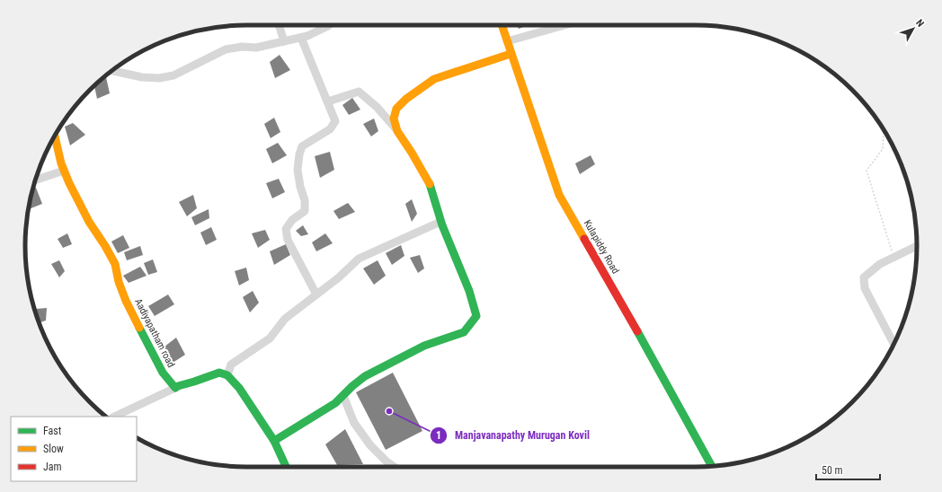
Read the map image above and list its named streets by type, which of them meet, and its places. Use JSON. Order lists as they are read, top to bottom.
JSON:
{
  "streets": {
    "street": ["Kulapiddy Road", "Aadiyapatham road"]
  },
  "places": ["Manjavanapathy Murugan Kovil"],
  "legend": ["Fast", "Slow", "Jam"],
  "scale_bar": "50 m",
  "north": "top right"
}
